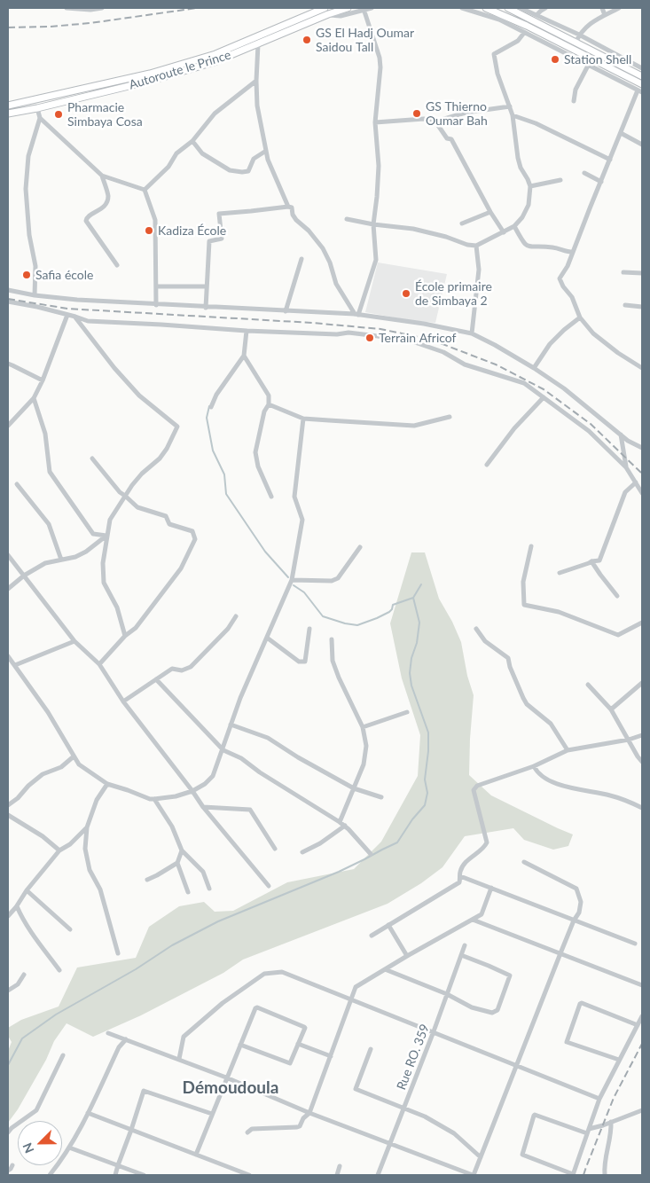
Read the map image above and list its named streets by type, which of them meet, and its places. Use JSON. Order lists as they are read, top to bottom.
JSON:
{
  "streets": {
    "main road": ["Autoroute le Prince"],
    "street": ["Rue RO. 359"]
  },
  "districts": ["Démoudoula"],
  "places": [
    "GS El Hadj Oumar Saidou Tall",
    "Station Shell",
    "GS Thierno Oumar Bah",
    "Pharmacie Simbaya Cosa",
    "Kadiza École",
    "Safia école",
    "École primaire de Simbaya 2",
    "Terrain Africof"
  ],
  "north": "bottom left"
}
